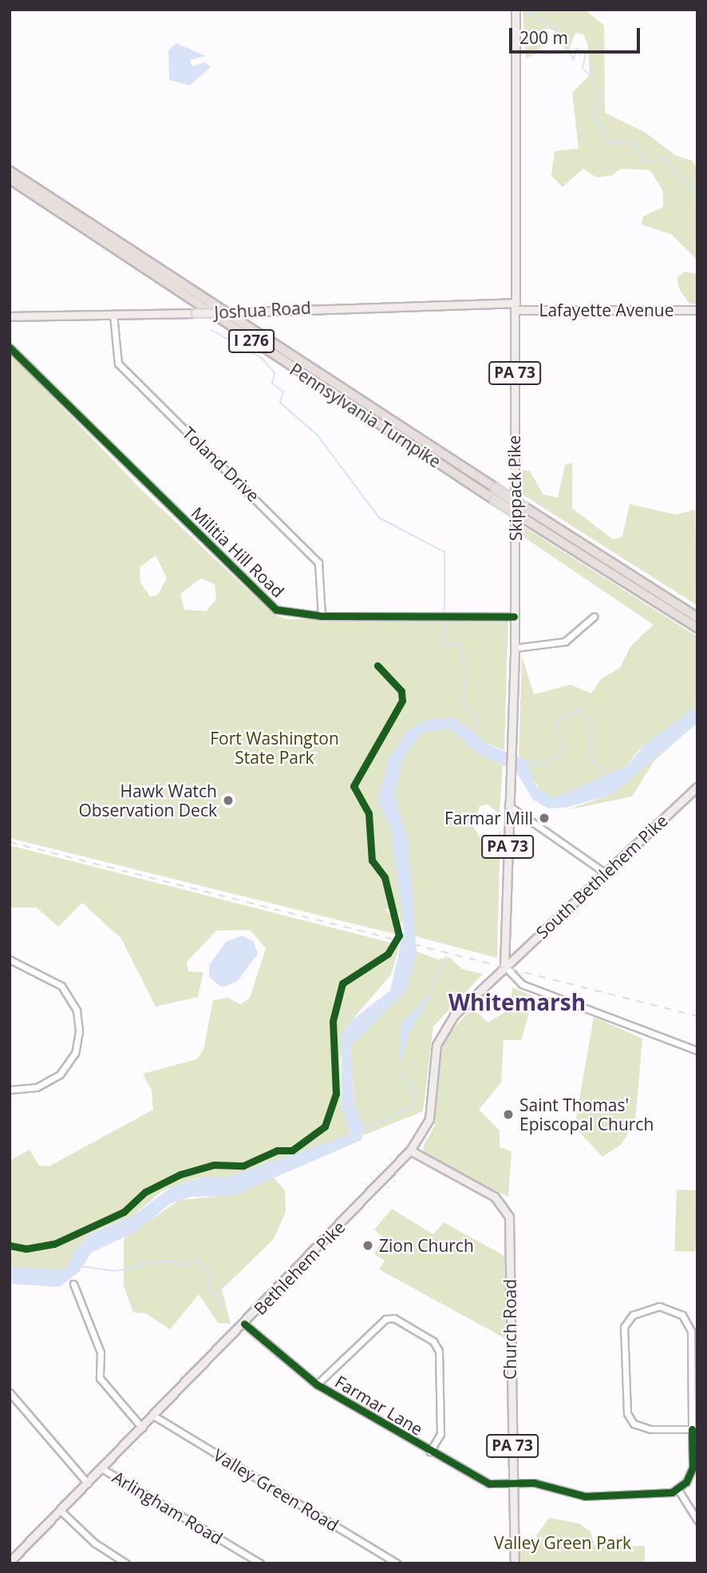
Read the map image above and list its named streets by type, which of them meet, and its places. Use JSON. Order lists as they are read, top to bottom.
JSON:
{
  "streets": {
    "highway": ["I 276", "Pennsylvania Turnpike"],
    "main road": [
      "Joshua Road",
      "Lafayette Avenue",
      "PA 73",
      "Skippack Pike",
      "South Bethlehem Pike",
      "Bethlehem Pike",
      "Church Road"
    ],
    "street": [
      "Toland Drive",
      "Militia Hill Road",
      "Farmar Lane",
      "Valley Green Road",
      "Arlingham Road"
    ]
  },
  "crossings": [
    ["Joshua Road", "Lafayette Avenue"],
    ["Joshua Road", "Toland Drive"],
    ["Joshua Road", "Skippack Pike"],
    ["Lafayette Avenue", "Skippack Pike"],
    ["Toland Drive", "Militia Hill Road"],
    ["Skippack Pike", "Militia Hill Road"],
    ["Skippack Pike", "South Bethlehem Pike"],
    ["Skippack Pike", "Bethlehem Pike"],
    ["South Bethlehem Pike", "Bethlehem Pike"],
    ["Bethlehem Pike", "Church Road"],
    ["Bethlehem Pike", "Farmar Lane"],
    ["Bethlehem Pike", "Valley Green Road"],
    ["Bethlehem Pike", "Arlingham Road"],
    ["Church Road", "Farmar Lane"]
  ],
  "districts": ["Whitemarsh"],
  "parks": ["Fort Washington State Park", "Valley Green Park"],
  "places": [
    "Hawk Watch Observation Deck",
    "Farmar Mill",
    "Saint Thomas' Episcopal Church",
    "Zion Church"
  ],
  "scale_bar": "200 m"
}
